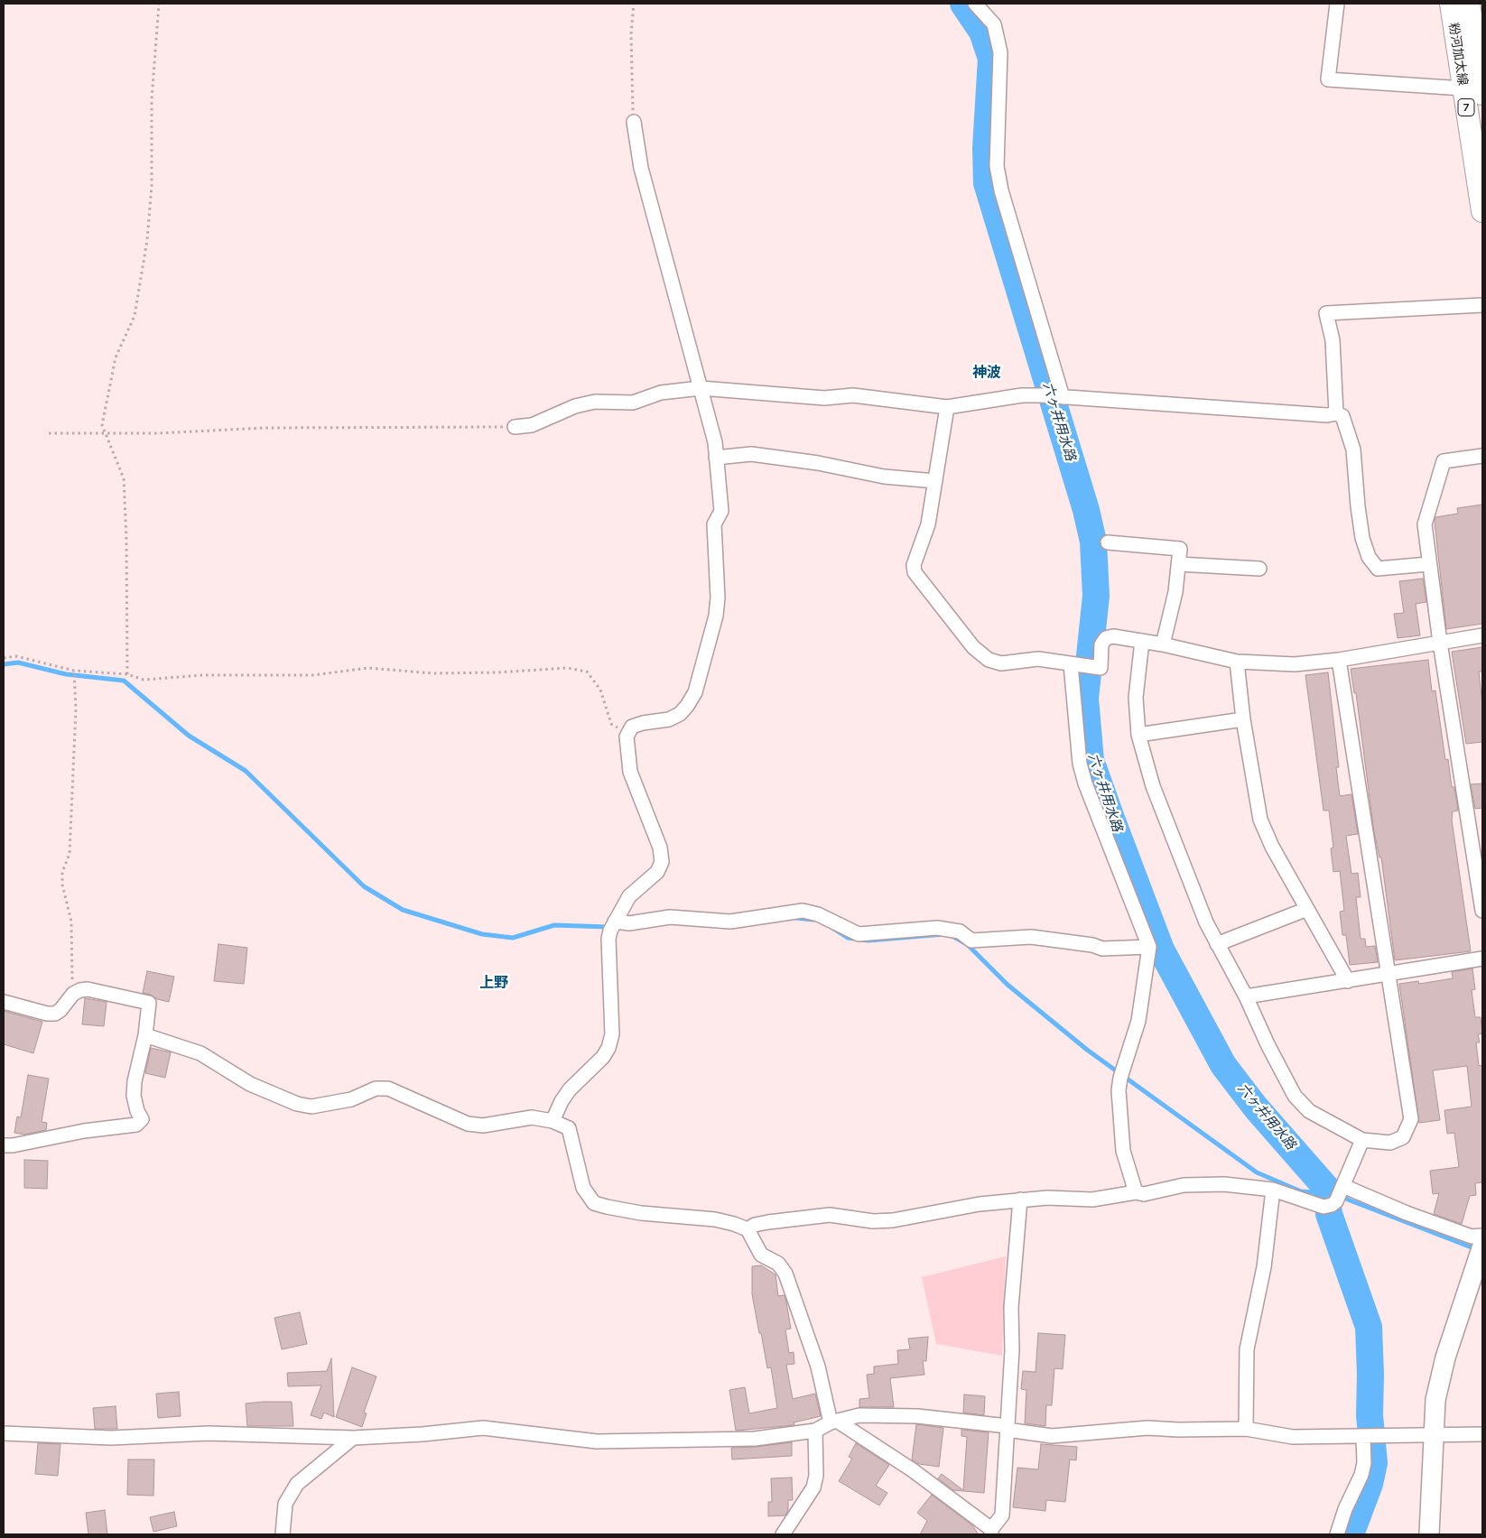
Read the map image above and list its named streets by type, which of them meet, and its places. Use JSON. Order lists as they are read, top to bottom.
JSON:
{
  "streets": {
    "main road": ["粉河加太線", "7"]
  },
  "districts": ["神波", "上野"],
  "water": ["六ヶ井用水路"]
}
